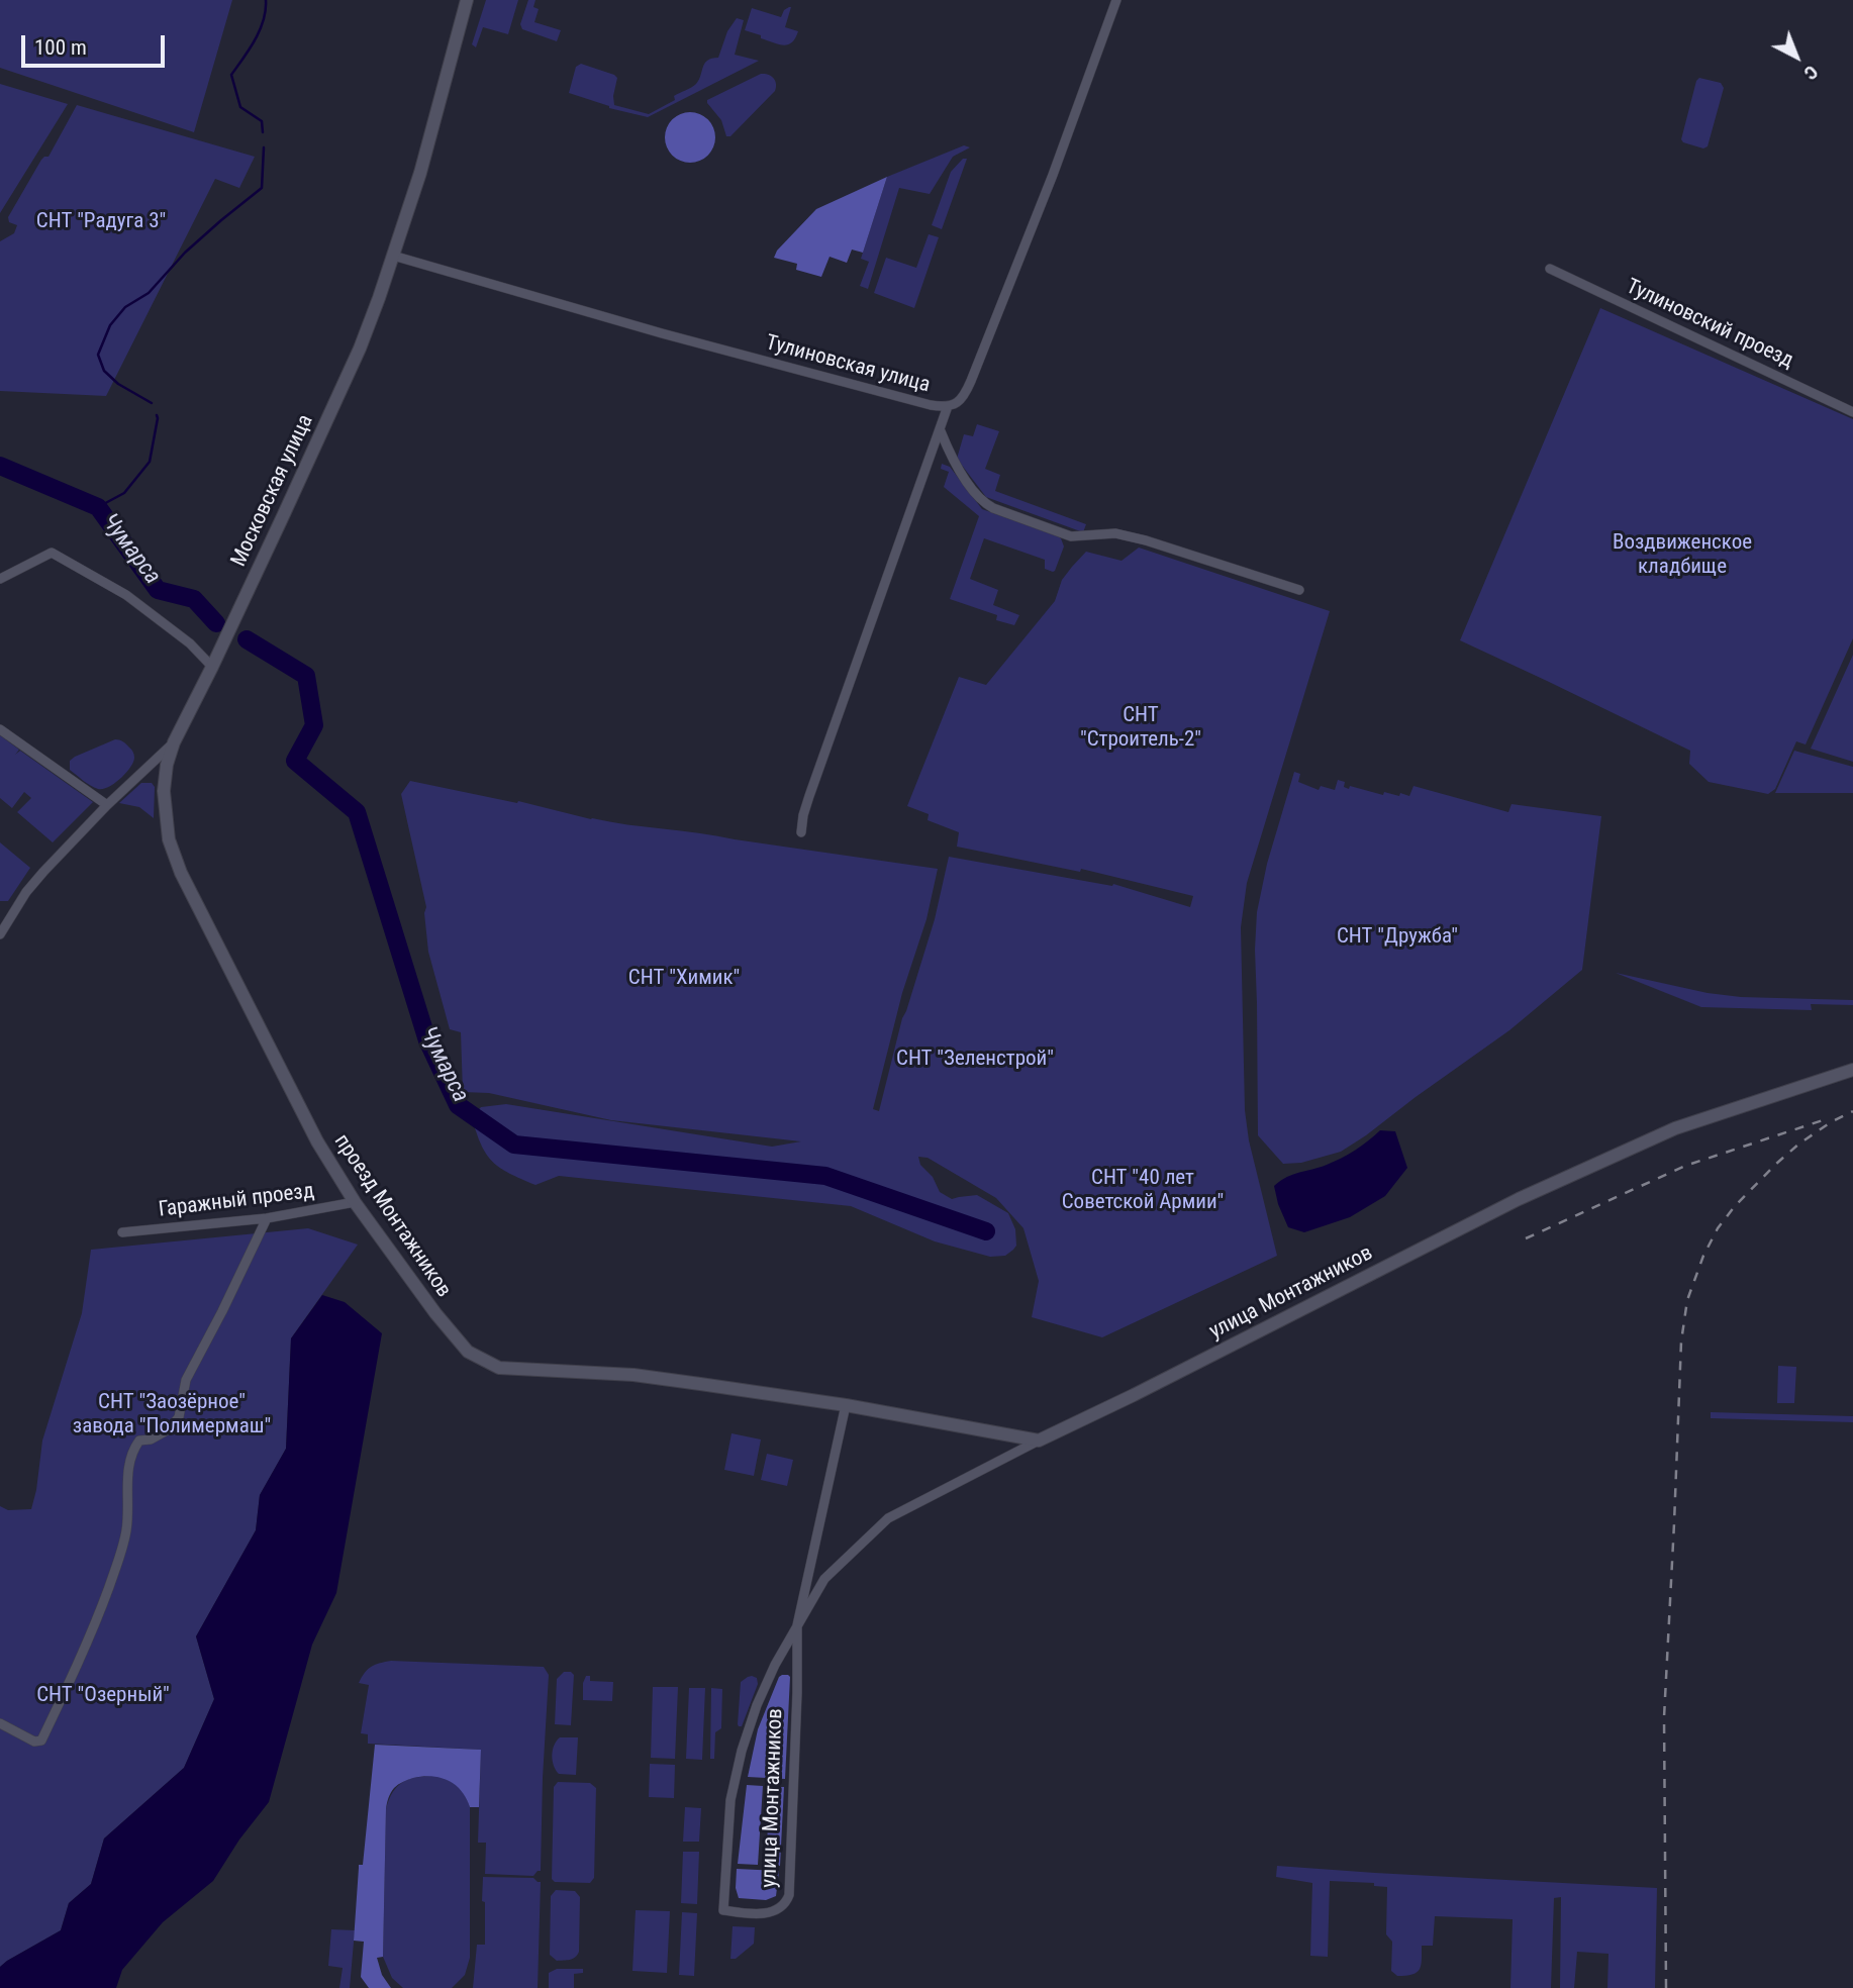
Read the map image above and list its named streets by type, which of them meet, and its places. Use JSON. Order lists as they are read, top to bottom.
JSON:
{
  "streets": {
    "main road": ["Московская улица", "проезд Монтажников", "улица Монтажников"],
    "street": ["Тулиновский проезд", "Тулиновская улица", "Гаражный проезд"]
  },
  "crossings": [
    ["Тулиновская улица", "Московская улица"],
    ["Московская улица", "проезд Монтажников"],
    ["Гаражный проезд", "проезд Монтажников"],
    ["проезд Монтажников", "улица Монтажников"]
  ],
  "water": ["Чумарса"],
  "parks": [
    "СНТ \"Радуга 3\"",
    "Воздвиженское кладбище",
    "СНТ \"Строитель-2\"",
    "СНТ \"Дружба\"",
    "СНТ \"Химик\"",
    "СНТ \"Зеленстрой\"",
    "СНТ \"40 лет Советской Армии\"",
    "СНТ \"Заозёрное\" завода \"Полимермаш\"",
    "СНТ \"Озерный\""
  ],
  "scale_bar": "100 m",
  "north": "bottom right"
}
